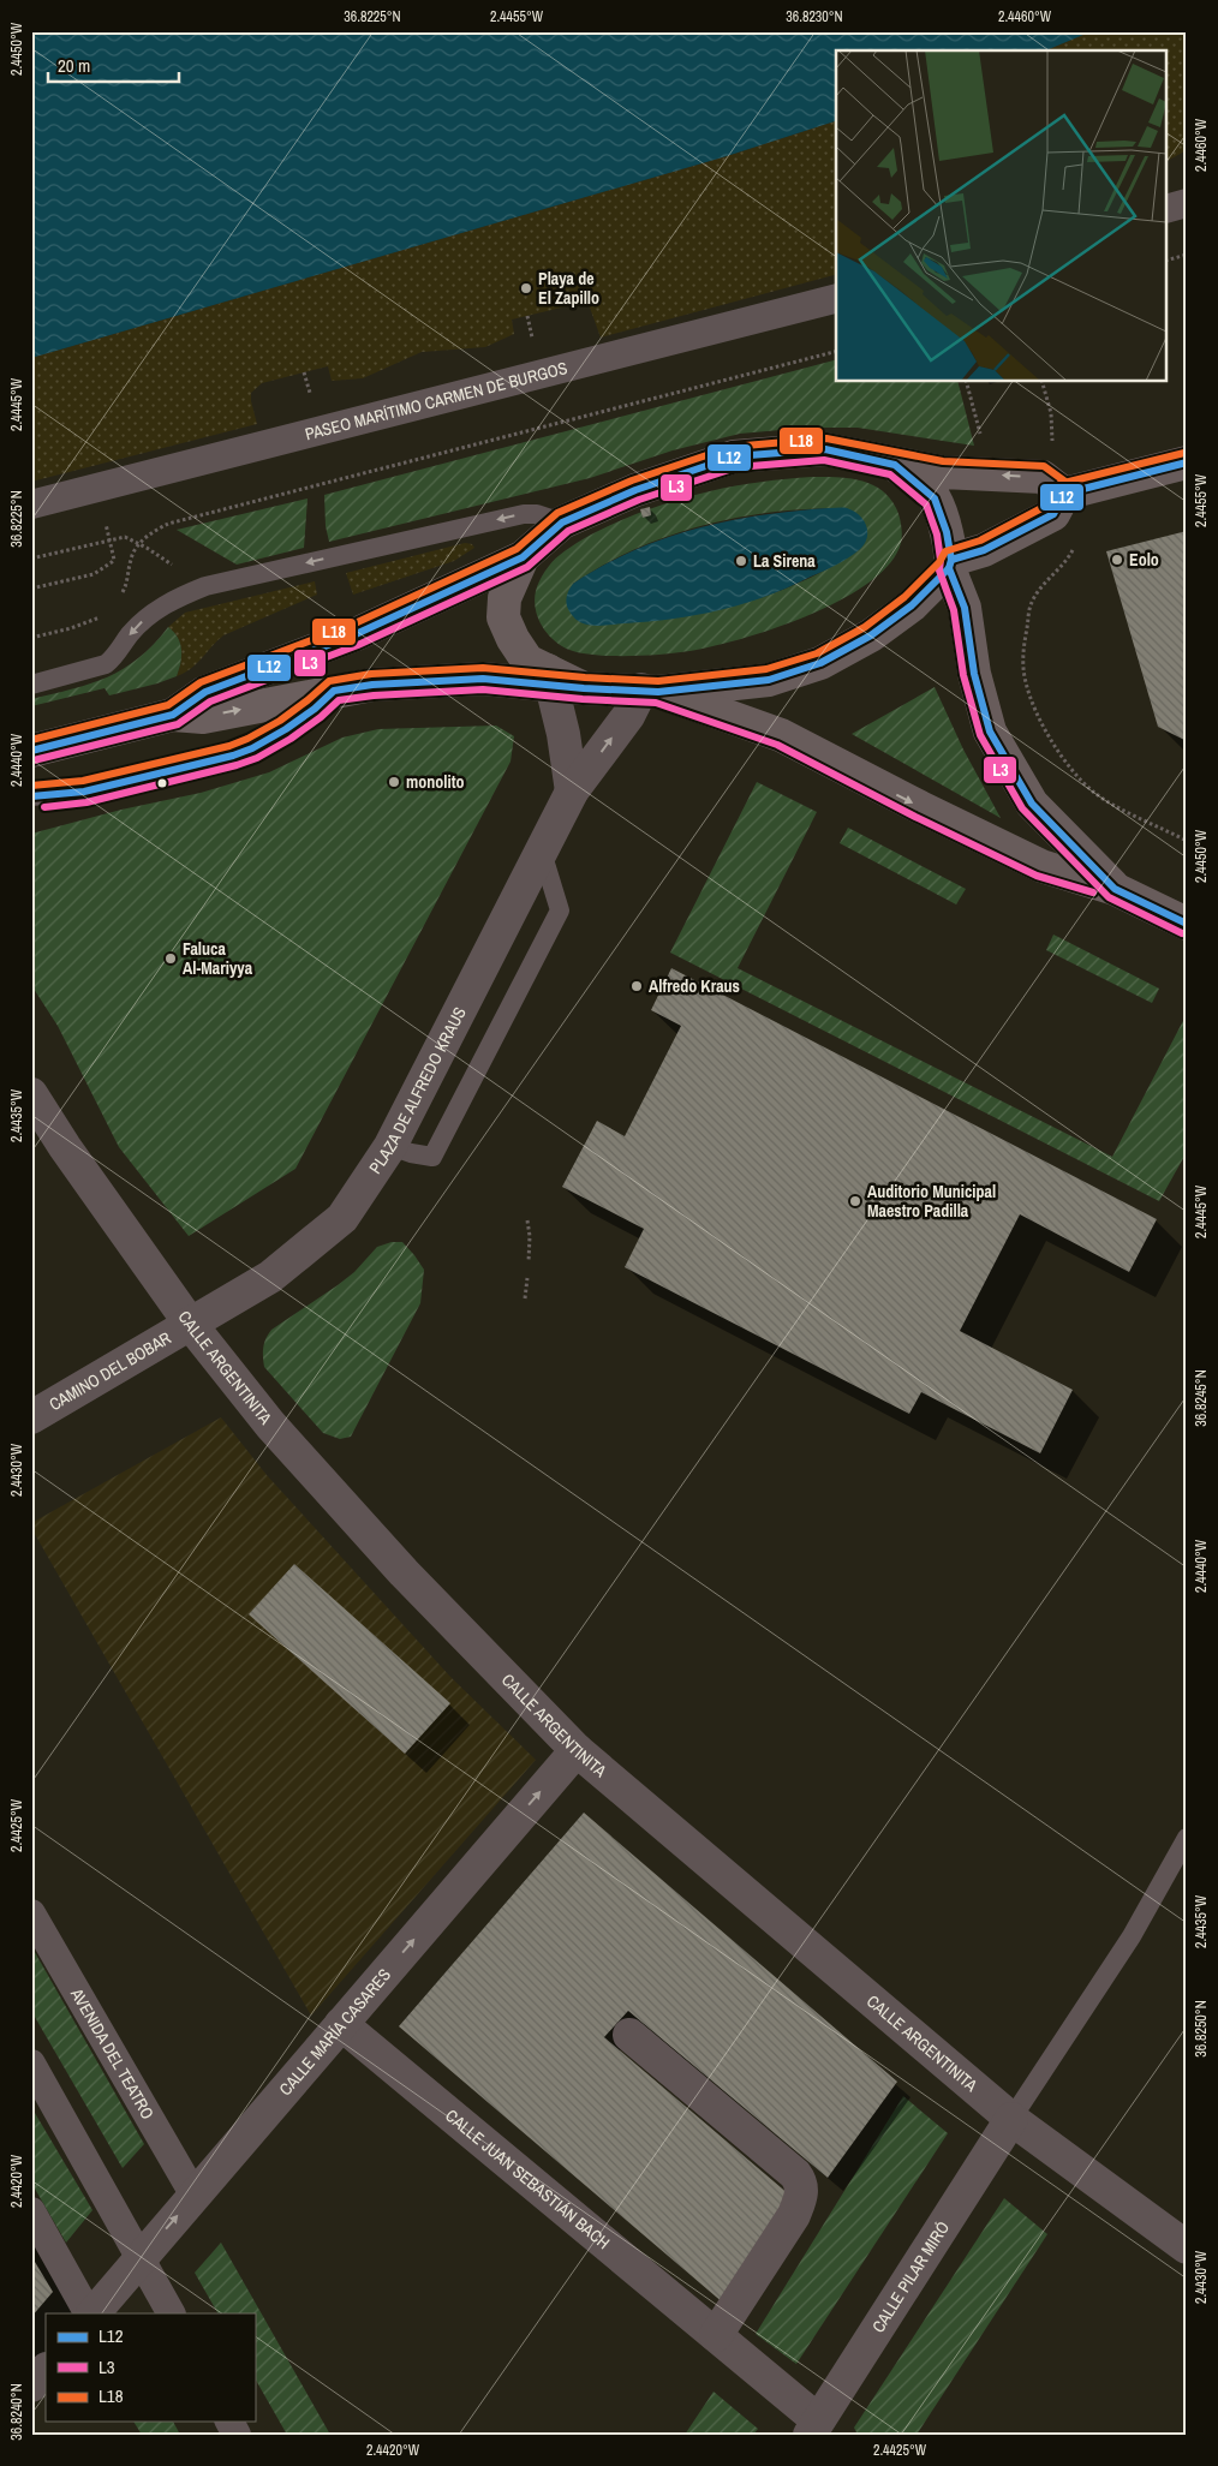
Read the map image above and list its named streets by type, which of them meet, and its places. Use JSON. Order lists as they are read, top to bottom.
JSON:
{
  "streets": {
    "street": [
      "PASEO MARÍTIMO CARMEN DE BURGOS",
      "PLAZA DE ALFREDO KRAUS",
      "CALLE ARGENTINITA",
      "CAMINO DEL BOBAR",
      "CALLE MARÍA CASARES",
      "AVENIDA DEL TEATRO",
      "CALLE JUAN SEBASTIÁN BACH",
      "CALLE PILAR MIRÓ"
    ]
  },
  "crossings": [
    ["PLAZA DE ALFREDO KRAUS", "CALLE ARGENTINITA"],
    ["PLAZA DE ALFREDO KRAUS", "CAMINO DEL BOBAR"],
    ["CALLE ARGENTINITA", "CAMINO DEL BOBAR"],
    ["CALLE ARGENTINITA", "CALLE MARÍA CASARES"],
    ["CALLE ARGENTINITA", "CALLE PILAR MIRÓ"],
    ["CALLE MARÍA CASARES", "AVENIDA DEL TEATRO"],
    ["CALLE MARÍA CASARES", "CALLE JUAN SEBASTIÁN BACH"],
    ["CALLE JUAN SEBASTIÁN BACH", "CALLE PILAR MIRÓ"]
  ],
  "one_way": ["CALLE MARÍA CASARES"],
  "places": [
    "Playa de El Zapillo",
    "Eolo",
    "La Sirena",
    "monolito",
    "Faluca Al-Mariyya",
    "Alfredo Kraus",
    "Auditorio Municipal Maestro Padilla"
  ],
  "lines": ["transit line L18", "transit line L12", "transit line L3"],
  "legend": ["L12", "L3", "L18"],
  "scale_bar": "20 m",
  "coordinates": [
    "36.8225°N",
    "2.4455°W",
    "36.8230°N",
    "2.4460°W",
    "2.4450°W",
    "2.4445°W",
    "2.4440°W",
    "2.4435°W",
    "36.8245°N",
    "2.4430°W",
    "2.4425°W",
    "36.8250°N",
    "2.4420°W",
    "36.8240°N"
  ]
}
